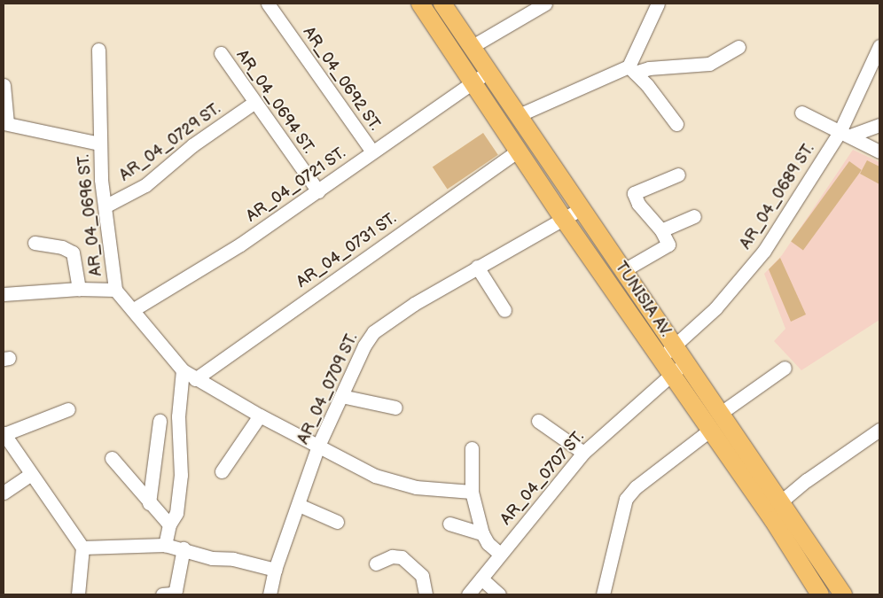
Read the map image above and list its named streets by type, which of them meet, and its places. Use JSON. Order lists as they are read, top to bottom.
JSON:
{
  "streets": {
    "main road": ["TUNISIA AV."],
    "street": [
      "AR_04_0692 ST.",
      "AR_04_0694 ST.",
      "AR_04_0729 ST.",
      "AR_04_0721 ST.",
      "AR_04_0689 ST.",
      "AR_04_0696 ST.",
      "AR_04_0731 ST.",
      "AR_04_0709 ST.",
      "AR_04_0707 ST."
    ]
  },
  "crossings": [
    ["AR_04_0692 ST.", "AR_04_0721 ST."],
    ["AR_04_0694 ST.", "AR_04_0729 ST."],
    ["AR_04_0694 ST.", "AR_04_0721 ST."],
    ["AR_04_0729 ST.", "AR_04_0696 ST."],
    ["AR_04_0721 ST.", "AR_04_0696 ST."],
    ["AR_04_0721 ST.", "TUNISIA AV."],
    ["AR_04_0689 ST.", "TUNISIA AV."],
    ["AR_04_0696 ST.", "AR_04_0731 ST."],
    ["AR_04_0696 ST.", "AR_04_0709 ST."],
    ["AR_04_0731 ST.", "TUNISIA AV."],
    ["TUNISIA AV.", "AR_04_0709 ST."],
    ["TUNISIA AV.", "AR_04_0707 ST."]
  ]
}
